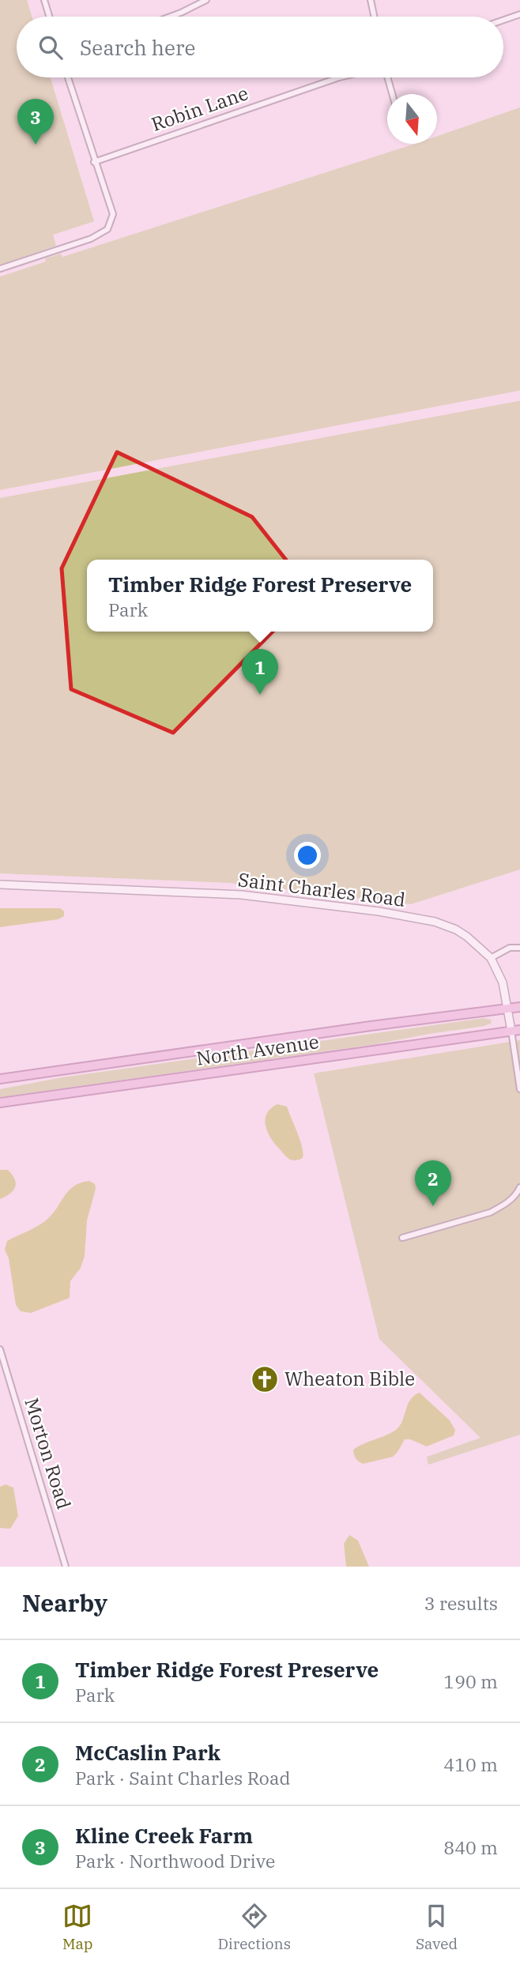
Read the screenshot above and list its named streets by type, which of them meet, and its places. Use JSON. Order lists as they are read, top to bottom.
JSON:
{
  "streets": {
    "main road": ["North Avenue"],
    "street": ["Robin Lane", "Saint Charles Road", "Morton Road"]
  },
  "crossings": [
    ["Saint Charles Road", "North Avenue"]
  ],
  "places": {
    "church": ["Wheaton Bible"]
  },
  "north": "bottom",
  "page": {
    "search": "Search here",
    "pins": ["3", "1", "2"],
    "popup": ["Timber Ridge Forest Preserve", "Park"],
    "heading": ["Nearby", "3 results"],
    "list": [
      {
        "mark": "1",
        "name": "Timber Ridge Forest Preserve",
        "note": "Park",
        "value": "190 m"
      },
      {
        "mark": "2",
        "name": "McCaslin Park",
        "note": "Park · Saint Charles Road",
        "value": "410 m"
      },
      {
        "mark": "3",
        "name": "Kline Creek Farm",
        "note": "Park · Northwood Drive",
        "value": "840 m"
      }
    ],
    "nav": ["Map", "Directions", "Saved"]
  }
}
